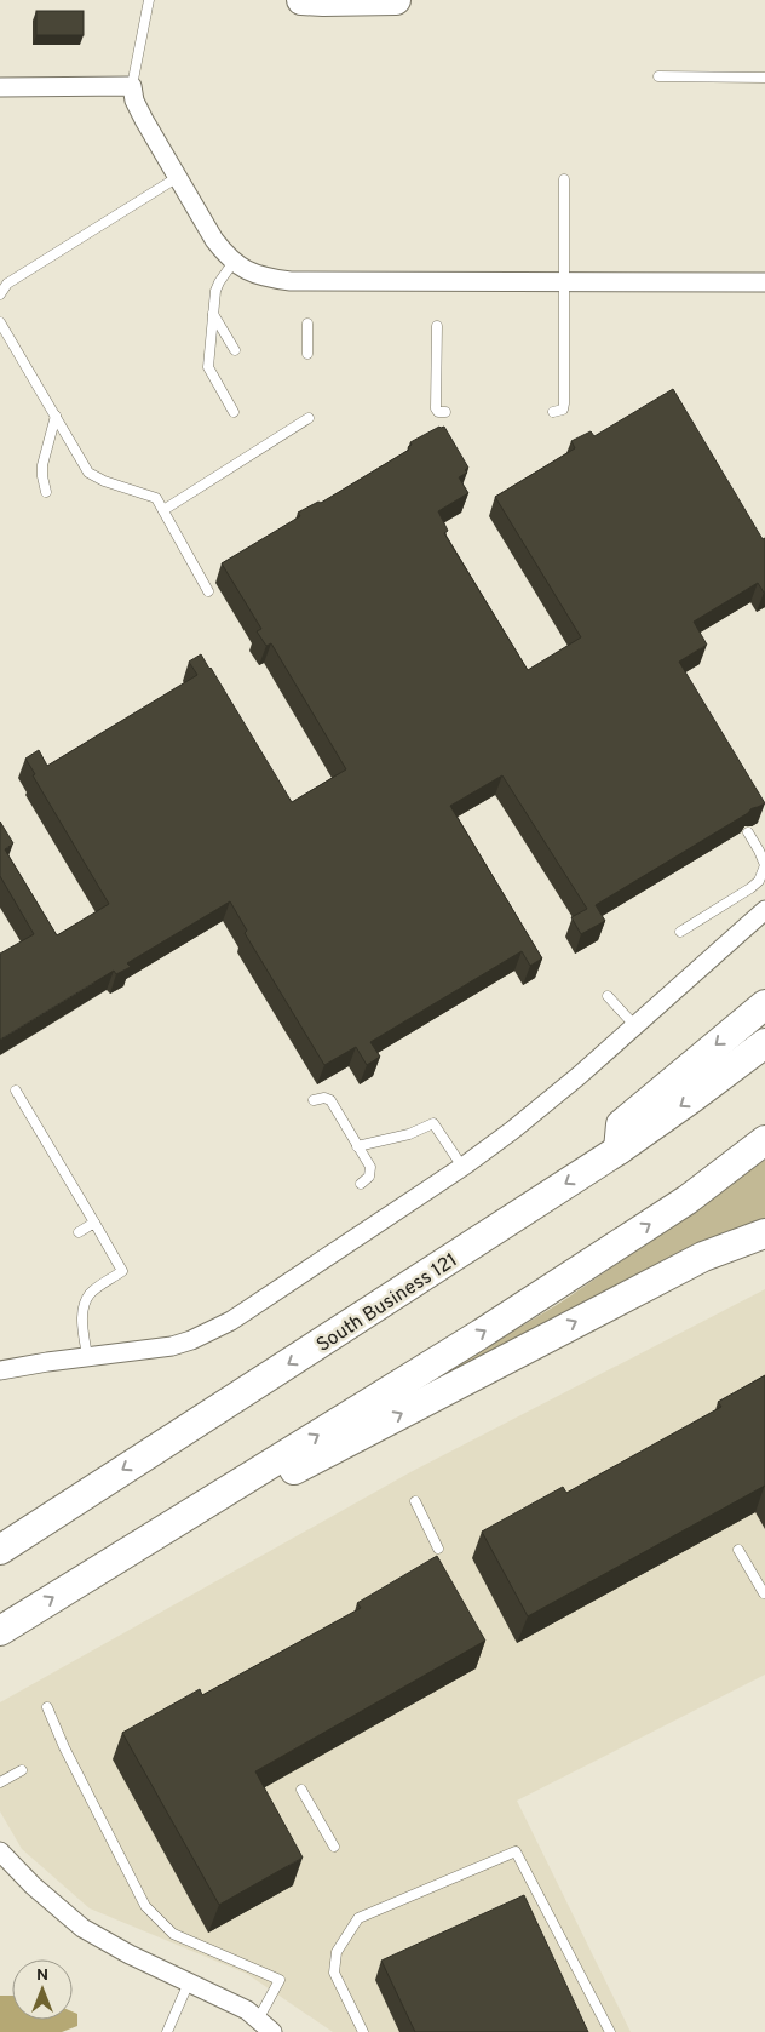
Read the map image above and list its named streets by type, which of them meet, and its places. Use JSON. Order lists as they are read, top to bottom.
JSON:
{
  "streets": {
    "main road": ["South Business 121"]
  },
  "north": "top"
}
